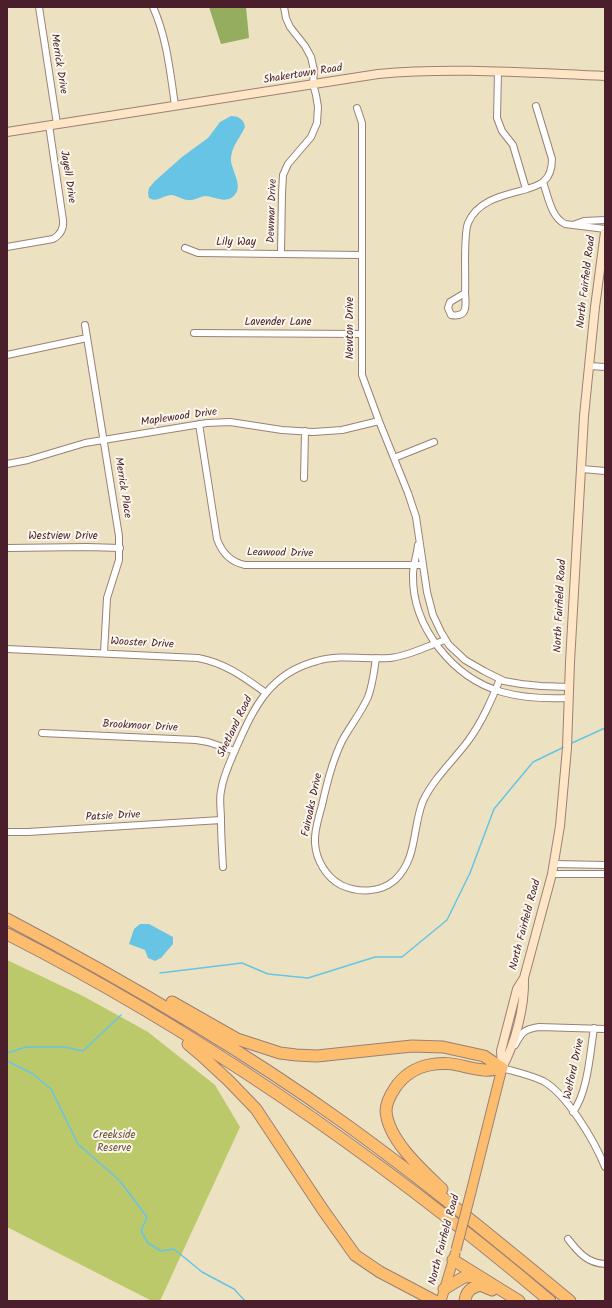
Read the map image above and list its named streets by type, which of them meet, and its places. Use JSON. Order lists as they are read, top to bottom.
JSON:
{
  "streets": {
    "main road": ["Shakertown Road", "North Fairfield Road"],
    "street": [
      "Merrick Drive",
      "Jayell Drive",
      "Dewmar Drive",
      "Lily Way",
      "Lavender Lane",
      "Newton Drive",
      "Maplewood Drive",
      "Merrick Place",
      "Westview Drive",
      "Leawood Drive",
      "Wooster Drive",
      "Brookmoor Drive",
      "Shetland Road",
      "Fairoaks Drive",
      "Patsie Drive",
      "Welford Drive"
    ]
  },
  "crossings": [
    ["Merrick Drive", "Shakertown Road"],
    ["Shakertown Road", "Jayell Drive"],
    ["Shakertown Road", "Dewmar Drive"],
    ["Dewmar Drive", "Lily Way"],
    ["Lily Way", "Newton Drive"],
    ["North Fairfield Road", "Newton Drive"],
    ["Lavender Lane", "Newton Drive"],
    ["Newton Drive", "Maplewood Drive"],
    ["Newton Drive", "Leawood Drive"],
    ["Newton Drive", "Shetland Road"],
    ["Newton Drive", "Fairoaks Drive"],
    ["Maplewood Drive", "Merrick Place"],
    ["Maplewood Drive", "Leawood Drive"],
    ["Merrick Place", "Westview Drive"],
    ["Merrick Place", "Wooster Drive"],
    ["Wooster Drive", "Shetland Road"],
    ["Brookmoor Drive", "Shetland Road"],
    ["Shetland Road", "Fairoaks Drive"],
    ["Shetland Road", "Patsie Drive"]
  ],
  "parks": ["Creekside Reserve"]
}
